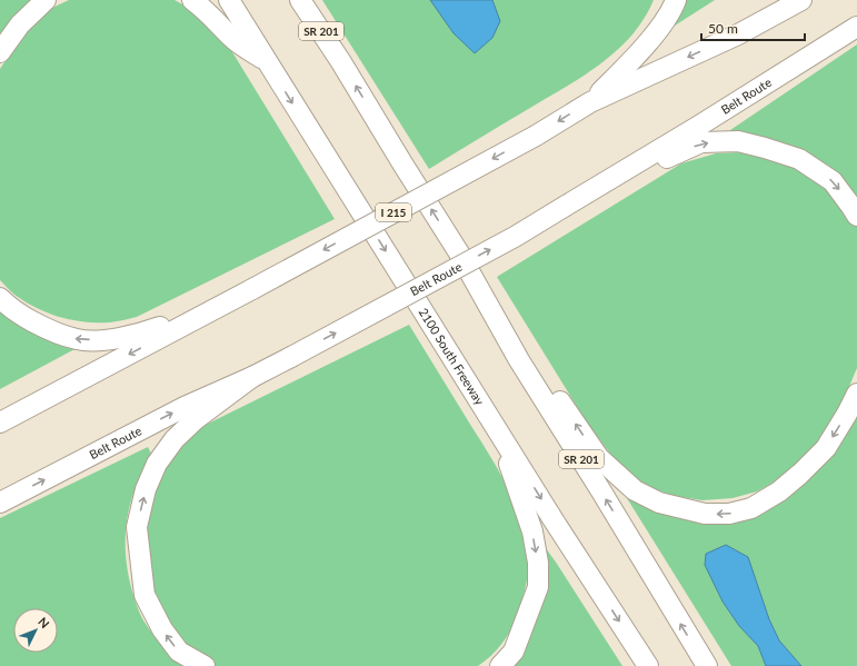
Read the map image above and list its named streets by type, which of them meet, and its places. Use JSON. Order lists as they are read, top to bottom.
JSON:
{
  "streets": {
    "highway": [
      "SR 201",
      "Belt Route",
      "I 215",
      "2100 South Freeway"
    ]
  },
  "scale_bar": "50 m",
  "north": "top right"
}
